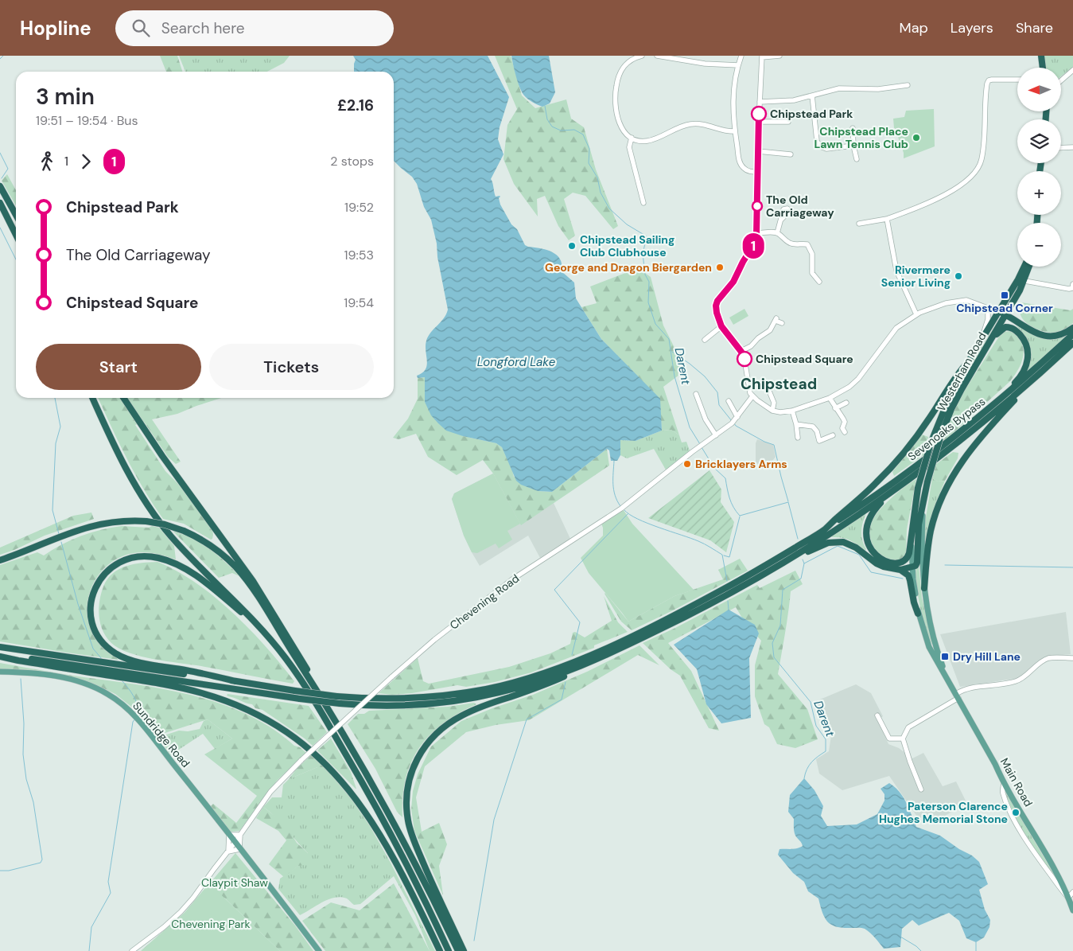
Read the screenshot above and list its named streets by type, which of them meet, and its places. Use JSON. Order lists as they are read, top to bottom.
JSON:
{
  "streets": {
    "highway": ["Westerham Road", "Sevenoaks Bypass"],
    "main road": ["Sundridge Road", "Main Road"],
    "street": ["Chevening Road"]
  },
  "crossings": [
    ["Westerham Road", "Main Road"],
    ["Chevening Road", "Sundridge Road"]
  ],
  "districts": ["Chipstead"],
  "water": ["Longford Lake", "Darent"],
  "parks": ["Claypit Shaw", "Chevening Park"],
  "places": {
    "other": [
      "Chipstead Park",
      "Chipstead Place Lawn Tennis Club",
      "The Old Carriageway",
      "Chipstead Sailing Club Clubhouse",
      "George and Dragon Biergarden",
      "Rivermere Senior Living",
      "Chipstead Square",
      "Bricklayers Arms",
      "Paterson Clarence Hughes Memorial Stone"
    ],
    "transit": ["Chipstead Corner", "Dry Hill Lane"]
  },
  "lines": ["bus line 1"],
  "north": "left",
  "page": {
    "header": "Hopline",
    "search": "Search here",
    "nav": ["Map", "Layers", "Share"],
    "on_map": "1",
    "map_buttons": ["+", "−"],
    "heading": ["3 min", "19:51 – 19:54 · Bus", "£2.16"],
    "legs": ["1", "1", "2 stops"],
    "list": [
      {
        "name": "Chipstead Park",
        "value": "19:52"
      },
      {
        "name": "The Old Carriageway",
        "value": "19:53"
      },
      {
        "name": "Chipstead Square",
        "value": "19:54"
      }
    ],
    "buttons": ["Start", "Tickets"]
  }
}
